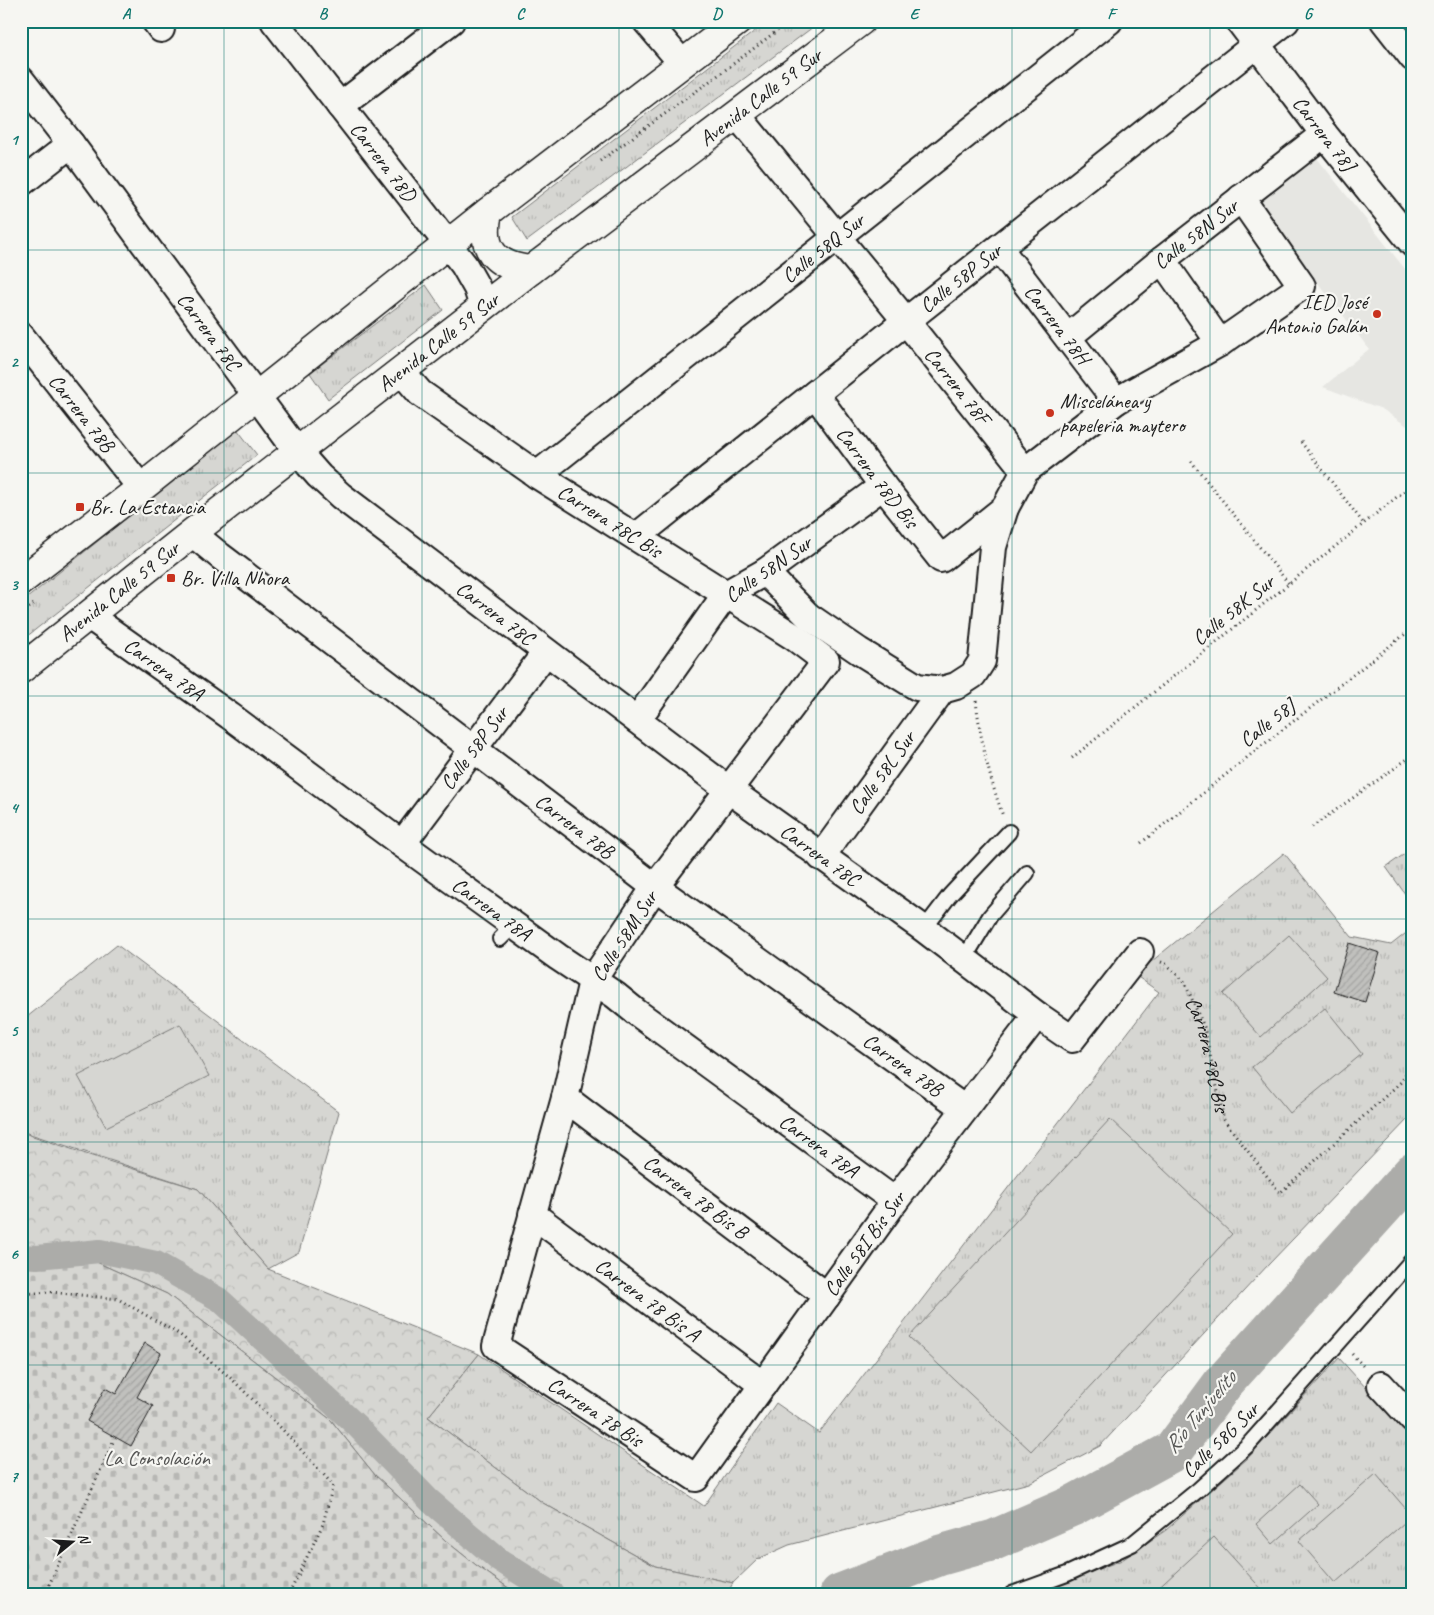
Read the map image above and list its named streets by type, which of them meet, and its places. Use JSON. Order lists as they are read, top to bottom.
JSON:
{
  "streets": {
    "main road": ["Avenida Calle 59 Sur"],
    "street": [
      "Carrera 78J",
      "Carrera 78D",
      "Calle 58N Sur",
      "Calle 58Q Sur",
      "Calle 58P Sur",
      "Carrera 78H",
      "Carrera 78C",
      "Carrera 78F",
      "Carrera 78B",
      "Carrera 78D Bis",
      "Carrera 78C Bis",
      "Carrera 78A",
      "Calle 58L Sur",
      "Calle 58M Sur",
      "Carrera 78 Bis B",
      "Calle 58I Bis Sur",
      "Carrera 78 Bis A",
      "Carrera 78 Bis"
    ],
    "lane": ["Calle 58G Sur"],
    "path": ["Calle 58K Sur", "Calle 58J"]
  },
  "crossings": [
    ["Avenida Calle 59 Sur", "Carrera 78D"],
    ["Avenida Calle 59 Sur", "Carrera 78C"],
    ["Avenida Calle 59 Sur", "Carrera 78F"],
    ["Avenida Calle 59 Sur", "Carrera 78B"],
    ["Avenida Calle 59 Sur", "Carrera 78C Bis"],
    ["Avenida Calle 59 Sur", "Carrera 78A"],
    ["Carrera 78J", "Calle 58N Sur"],
    ["Carrera 78J", "Calle 58P Sur"],
    ["Calle 58N Sur", "Carrera 78H"],
    ["Calle 58N Sur", "Carrera 78C"],
    ["Calle 58N Sur", "Carrera 78D Bis"],
    ["Calle 58N Sur", "Carrera 78C Bis"],
    ["Calle 58Q Sur", "Carrera 78F"],
    ["Calle 58Q Sur", "Carrera 78C Bis"],
    ["Calle 58P Sur", "Carrera 78H"],
    ["Calle 58P Sur", "Carrera 78C"],
    ["Calle 58P Sur", "Carrera 78F"],
    ["Calle 58P Sur", "Carrera 78B"],
    ["Calle 58P Sur", "Carrera 78D Bis"],
    ["Calle 58P Sur", "Carrera 78C Bis"],
    ["Calle 58P Sur", "Carrera 78A"],
    ["Carrera 78C", "Carrera 78C Bis"],
    ["Carrera 78C", "Calle 58L Sur"],
    ["Carrera 78C", "Calle 58M Sur"],
    ["Carrera 78C", "Calle 58I Bis Sur"],
    ["Carrera 78B", "Calle 58M Sur"],
    ["Carrera 78B", "Calle 58I Bis Sur"],
    ["Carrera 78C Bis", "Calle 58M Sur"],
    ["Carrera 78A", "Calle 58M Sur"],
    ["Carrera 78A", "Calle 58I Bis Sur"],
    ["Calle 58M Sur", "Carrera 78 Bis B"],
    ["Calle 58M Sur", "Carrera 78 Bis A"],
    ["Calle 58M Sur", "Carrera 78 Bis"],
    ["Carrera 78 Bis B", "Calle 58I Bis Sur"],
    ["Calle 58I Bis Sur", "Carrera 78 Bis A"],
    ["Calle 58I Bis Sur", "Carrera 78 Bis"]
  ],
  "water": ["Río Tunjuelito"],
  "parks": ["La Consolación"],
  "places": {
    "other": ["IED José Antonio Galán", "Miscelánea y papeleria maytero"],
    "transit": ["Br. La Estancia", "Br. Villa Nhora"]
  },
  "north": "right",
  "grid": {
    "columns": [
      "A",
      "B",
      "C",
      "D",
      "E",
      "F",
      "G"
    ],
    "rows": [
      "1",
      "2",
      "3",
      "4",
      "5",
      "6",
      "7"
    ]
  }
}
